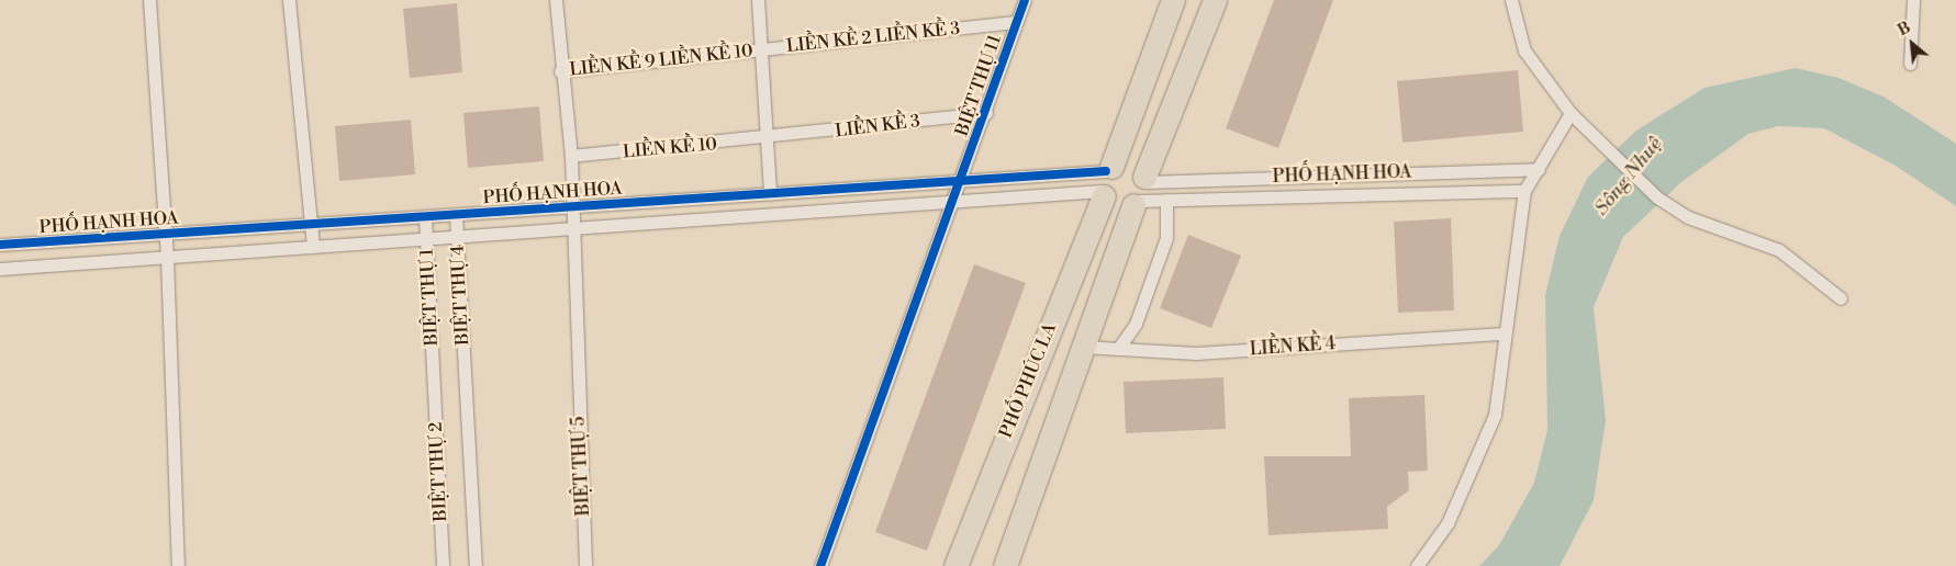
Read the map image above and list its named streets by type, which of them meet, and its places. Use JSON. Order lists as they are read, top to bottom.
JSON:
{
  "streets": {
    "highway": ["PHỐ PHÚC LA"],
    "street": [
      "LIỀN KỀ 2 LIỀN KỀ 3",
      "LIỀN KỀ 9 LIỀN KỀ 10",
      "BIỆT THỰ 11",
      "LIỀN KỀ 3",
      "LIỀN KỀ 10",
      "PHỐ HẠNH HOA",
      "BIỆT THỰ 4",
      "BIỆT THỰ 1",
      "LIỀN KỀ 4",
      "BIỆT THỰ 5",
      "BIỆT THỰ 2"
    ]
  },
  "crossings": [
    ["LIỀN KỀ 2 LIỀN KỀ 3", "LIỀN KỀ 9 LIỀN KỀ 10"],
    ["LIỀN KỀ 2 LIỀN KỀ 3", "BIỆT THỰ 11"],
    ["BIỆT THỰ 11", "LIỀN KỀ 3"],
    ["BIỆT THỰ 11", "PHỐ HẠNH HOA"],
    ["LIỀN KỀ 3", "LIỀN KỀ 10"],
    ["PHỐ HẠNH HOA", "BIỆT THỰ 4"],
    ["PHỐ HẠNH HOA", "BIỆT THỰ 1"],
    ["PHỐ HẠNH HOA", "PHỐ PHÚC LA"],
    ["PHỐ HẠNH HOA", "BIỆT THỰ 5"],
    ["BIỆT THỰ 1", "BIỆT THỰ 2"],
    ["LIỀN KỀ 4", "PHỐ PHÚC LA"]
  ],
  "water": ["Sông Nhuệ"],
  "north": "top left"
}
